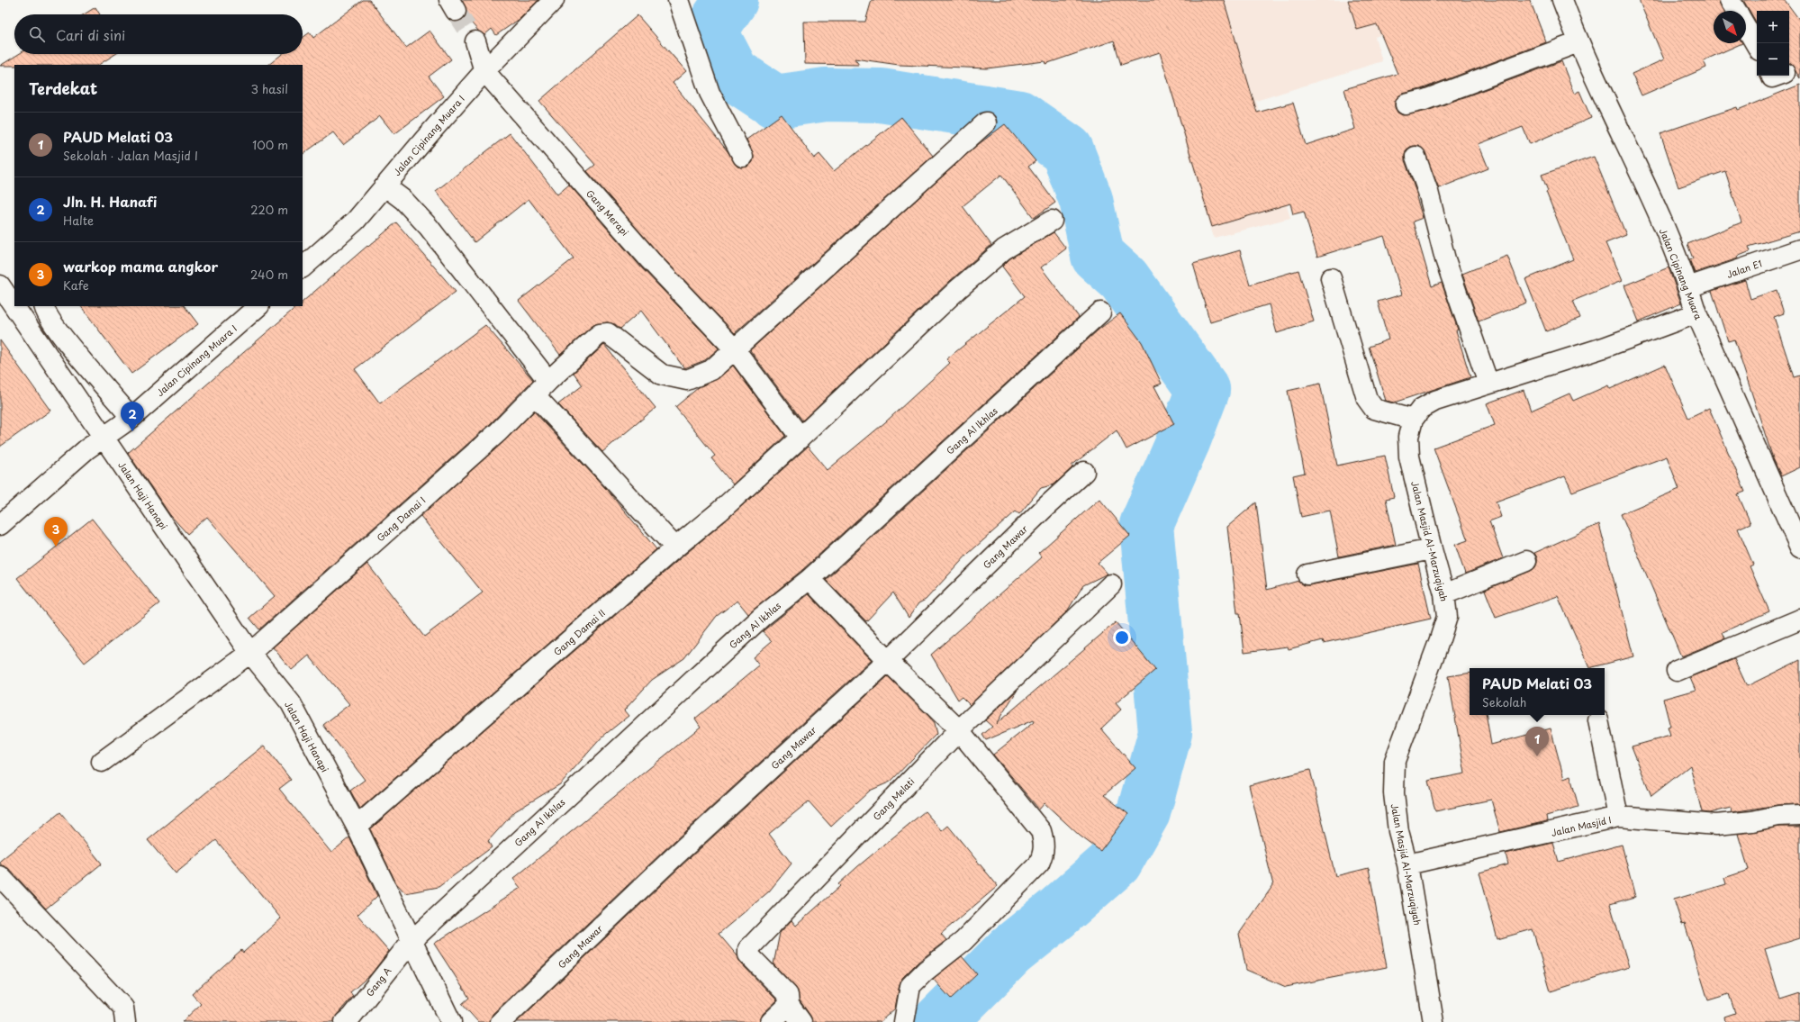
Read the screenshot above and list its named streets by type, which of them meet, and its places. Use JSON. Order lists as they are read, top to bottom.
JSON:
{
  "streets": {
    "street": [
      "Jalan Cipinang Muara I",
      "Gang Merapi",
      "Jalan E1",
      "Jalan Cipinang Muara",
      "Gang Al Ikhlas",
      "Jalan Haji Hanapi",
      "Gang Damai I",
      "Jalan Masjid Al-Marzuqiyah",
      "Gang Mawar",
      "Gang Damai II",
      "Gang Melati",
      "Jalan Masjid I",
      "Gang A"
    ]
  },
  "crossings": [
    ["Jalan Cipinang Muara I", "Gang Merapi"],
    ["Jalan Cipinang Muara I", "Jalan Haji Hanapi"],
    ["Gang Merapi", "Gang Damai I"],
    ["Gang Merapi", "Gang Damai II"],
    ["Jalan E1", "Jalan Cipinang Muara"],
    ["Jalan Cipinang Muara", "Jalan Masjid Al-Marzuqiyah"],
    ["Gang Al Ikhlas", "Jalan Haji Hanapi"],
    ["Gang Al Ikhlas", "Gang A"],
    ["Jalan Haji Hanapi", "Gang Damai I"],
    ["Jalan Haji Hanapi", "Gang Damai II"],
    ["Jalan Haji Hanapi", "Gang A"],
    ["Jalan Masjid Al-Marzuqiyah", "Jalan Masjid I"]
  ],
  "north": "bottom right",
  "page": {
    "map_buttons": ["+", "−"],
    "search": "Cari di sini",
    "heading": ["Terdekat", "3 hasil"],
    "list": [
      {
        "mark": "1",
        "name": "PAUD Melati 03",
        "note": "Sekolah · Jalan Masjid I",
        "value": "100 m"
      },
      {
        "mark": "2",
        "name": "Jln. H. Hanafi",
        "note": "Halte",
        "value": "220 m"
      },
      {
        "mark": "3",
        "name": "warkop mama angkor",
        "note": "Kafe",
        "value": "240 m"
      }
    ],
    "pins": ["2", "3", "1"],
    "popup": ["PAUD Melati 03", "Sekolah"]
  }
}
